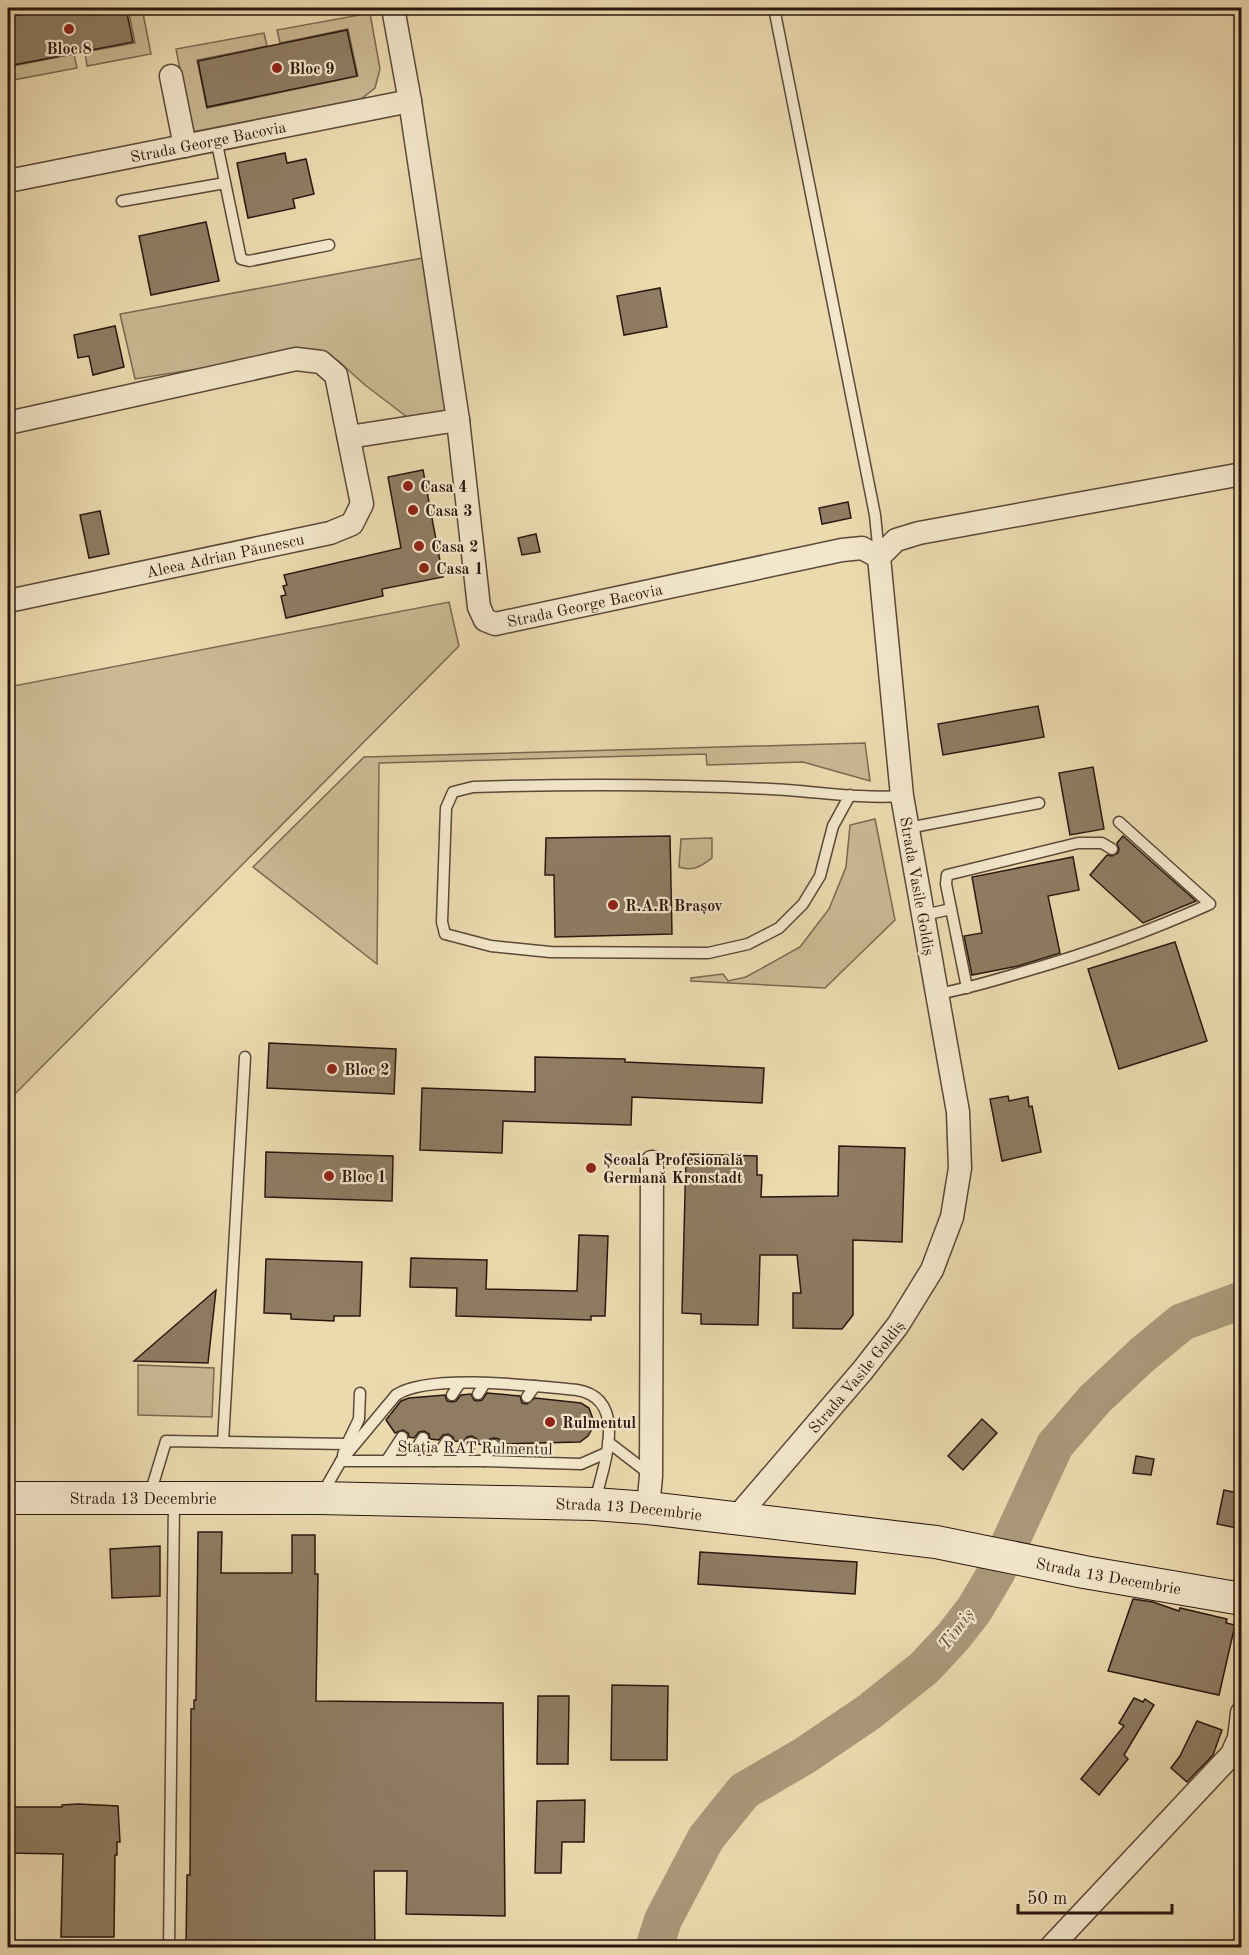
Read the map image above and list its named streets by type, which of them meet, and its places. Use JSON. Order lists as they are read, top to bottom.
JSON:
{
  "streets": {
    "main road": ["Strada 13 Decembrie"],
    "street": ["Strada George Bacovia", "Aleea Adrian Păunescu", "Strada Vasile Goldiș"],
    "lane": ["Stația RAT Rulmentul"]
  },
  "crossings": [
    ["Strada George Bacovia", "Strada Vasile Goldiș"],
    ["Strada Vasile Goldiș", "Strada 13 Decembrie"]
  ],
  "water": ["Timiș"],
  "places": [
    "Bloc 8",
    "Bloc 9",
    "Casa 4",
    "Casa 3",
    "Casa 2",
    "Casa 1",
    "R.A.R Brașov",
    "Bloc 2",
    "Școala Profesională Germană Kronstadt",
    "Bloc 1",
    "Rulmentul"
  ],
  "scale_bar": "50 m"
}
